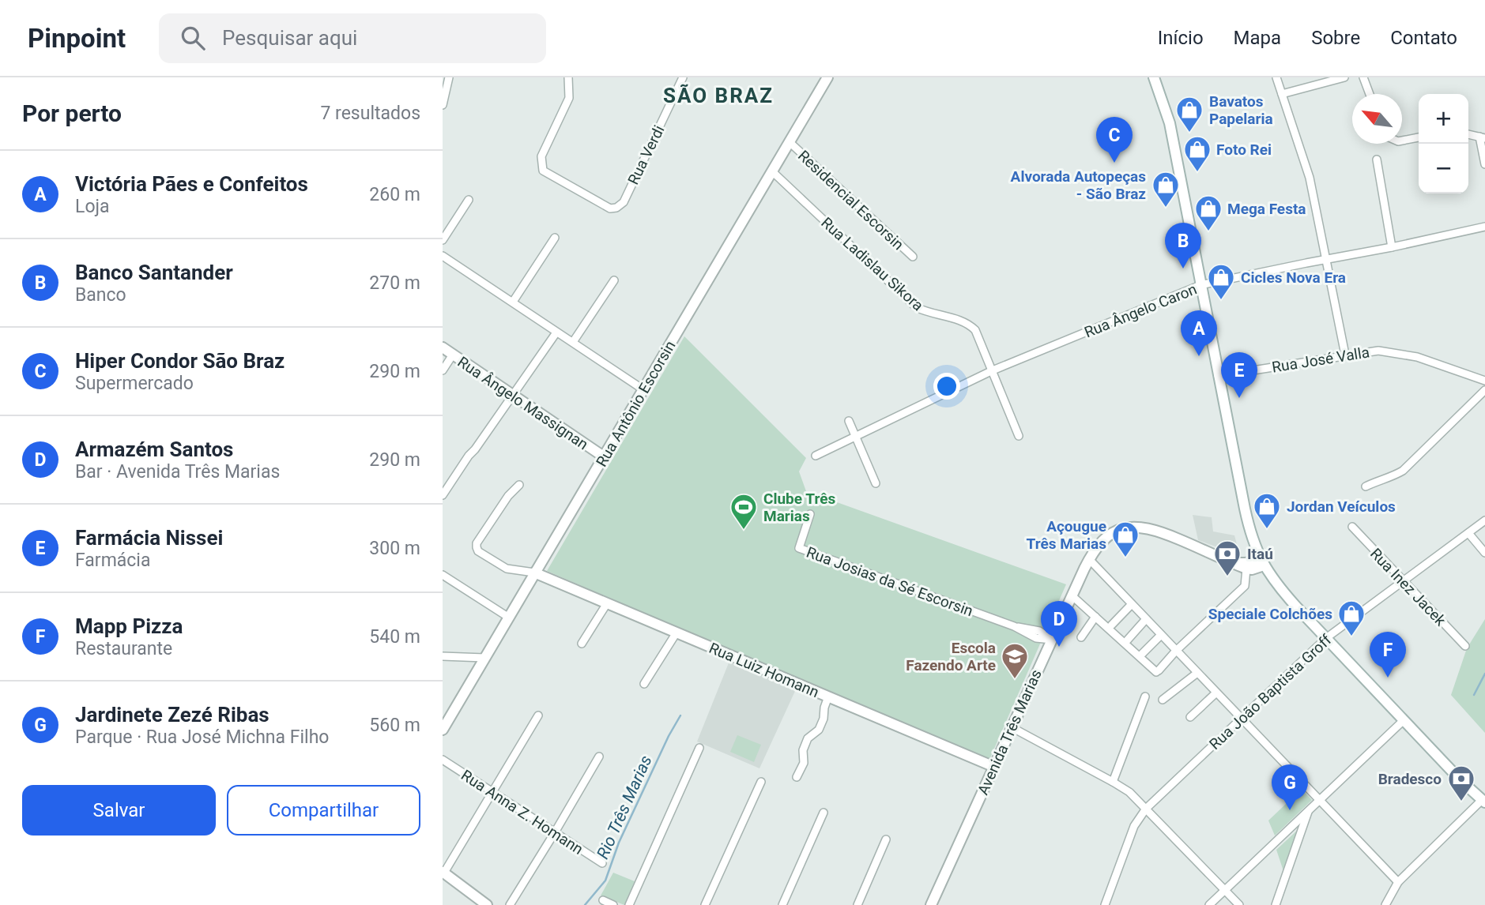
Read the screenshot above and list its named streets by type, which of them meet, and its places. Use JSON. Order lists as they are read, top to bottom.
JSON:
{
  "streets": {
    "street": [
      "Rua Verdi",
      "Residencial Escorsin",
      "Rua Ladislau Sikora",
      "Rua Ângelo Caron",
      "Rua José Valla",
      "Rua Ângelo Massignan",
      "Rua Antônio Escorsin",
      "Rua Josias da Sé Escorsin",
      "Rua Inez Jacek",
      "Rua Luiz Homann",
      "Rua João Baptista Groff",
      "Avenida Três Marias",
      "Rua Anna Z. Homann"
    ]
  },
  "crossings": [
    ["Residencial Escorsin", "Rua Antônio Escorsin"],
    ["Rua Ladislau Sikora", "Rua Ângelo Caron"],
    ["Rua Ladislau Sikora", "Rua Antônio Escorsin"],
    ["Rua Ângelo Massignan", "Rua Antônio Escorsin"],
    ["Rua Antônio Escorsin", "Rua Luiz Homann"],
    ["Rua Josias da Sé Escorsin", "Avenida Três Marias"],
    ["Rua Inez Jacek", "Rua João Baptista Groff"],
    ["Rua Luiz Homann", "Avenida Três Marias"]
  ],
  "districts": ["SÃO BRAZ"],
  "water": ["Rio Três Marias"],
  "places": {
    "shop": [
      "Bavatos Papelaria",
      "Foto Rei",
      "Alvorada Autopeças - São Braz",
      "Mega Festa",
      "Cicles Nova Era",
      "Jordan Veículos",
      "Açougue Três Marias",
      "Speciale Colchões"
    ],
    "sports": ["Clube Três Marias"],
    "bank": ["Itaú", "Bradesco"],
    "school or university": ["Escola Fazendo Arte"]
  },
  "north": "top left",
  "page": {
    "header": "Pinpoint",
    "search": "Pesquisar aqui",
    "nav": [
      "Início",
      "Mapa",
      "Sobre",
      "Contato"
    ],
    "heading": ["Por perto", "7 resultados"],
    "map_buttons": ["+", "−"],
    "pins": [
      "C",
      "B",
      "A",
      "E",
      "D",
      "F",
      "G"
    ],
    "list": [
      {
        "mark": "A",
        "name": "Victória Pães e Confeitos",
        "note": "Loja",
        "value": "260 m"
      },
      {
        "mark": "B",
        "name": "Banco Santander",
        "note": "Banco",
        "value": "270 m"
      },
      {
        "mark": "C",
        "name": "Hiper Condor São Braz",
        "note": "Supermercado",
        "value": "290 m"
      },
      {
        "mark": "D",
        "name": "Armazém Santos",
        "note": "Bar · Avenida Três Marias",
        "value": "290 m"
      },
      {
        "mark": "E",
        "name": "Farmácia Nissei",
        "note": "Farmácia",
        "value": "300 m"
      },
      {
        "mark": "F",
        "name": "Mapp Pizza",
        "note": "Restaurante",
        "value": "540 m"
      },
      {
        "mark": "G",
        "name": "Jardinete Zezé Ribas",
        "note": "Parque · Rua José Michna Filho",
        "value": "560 m"
      }
    ],
    "buttons": ["Salvar", "Compartilhar"]
  }
}
